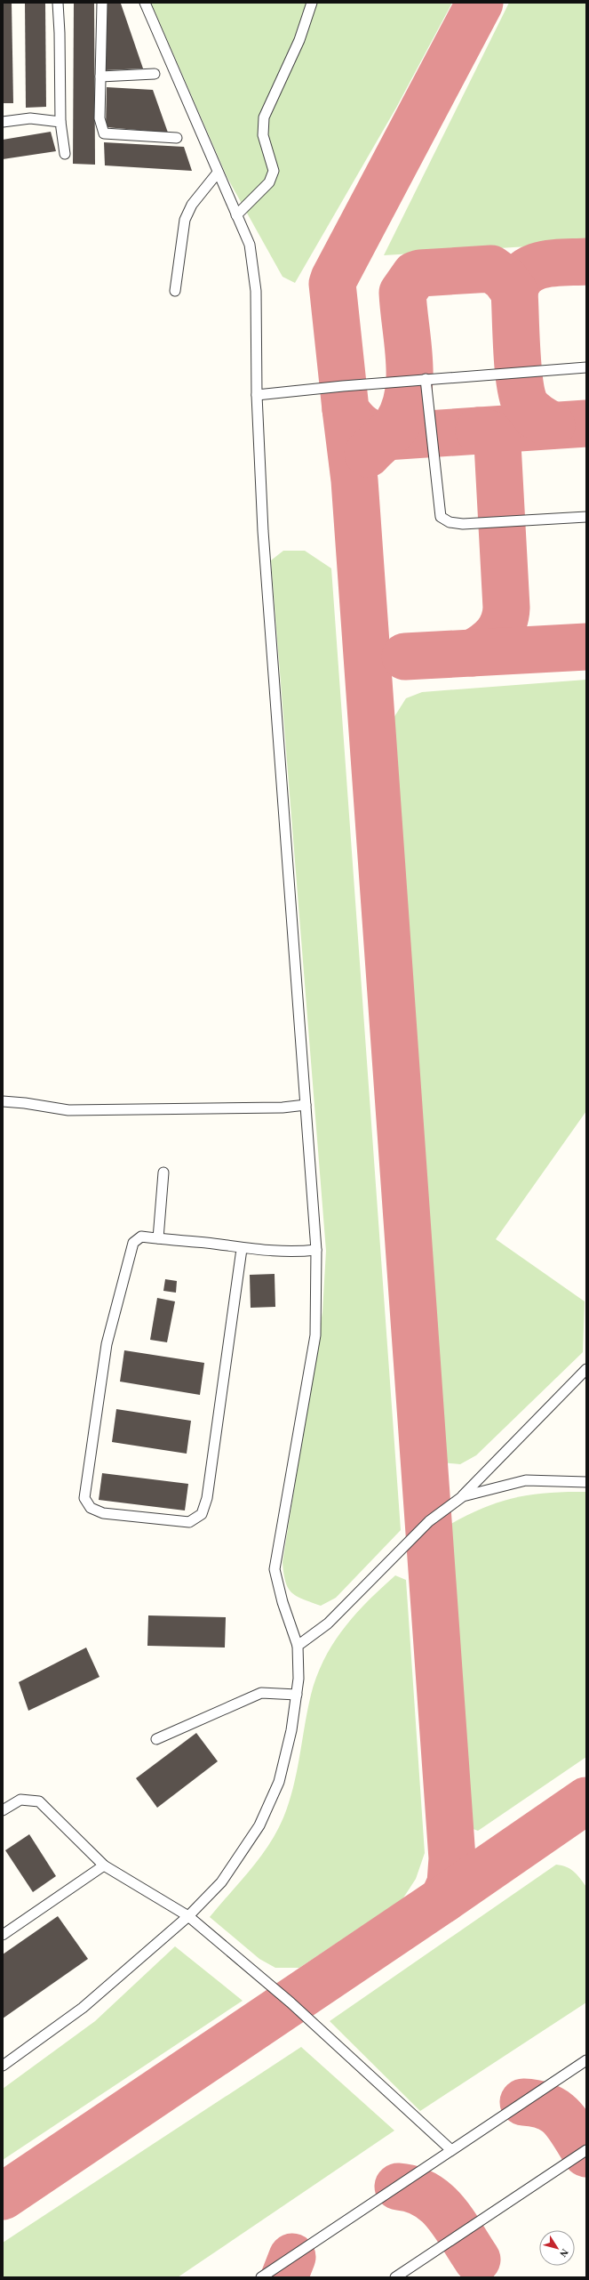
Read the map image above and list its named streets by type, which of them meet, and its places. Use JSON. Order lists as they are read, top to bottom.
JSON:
{
  "north": "bottom right"
}
